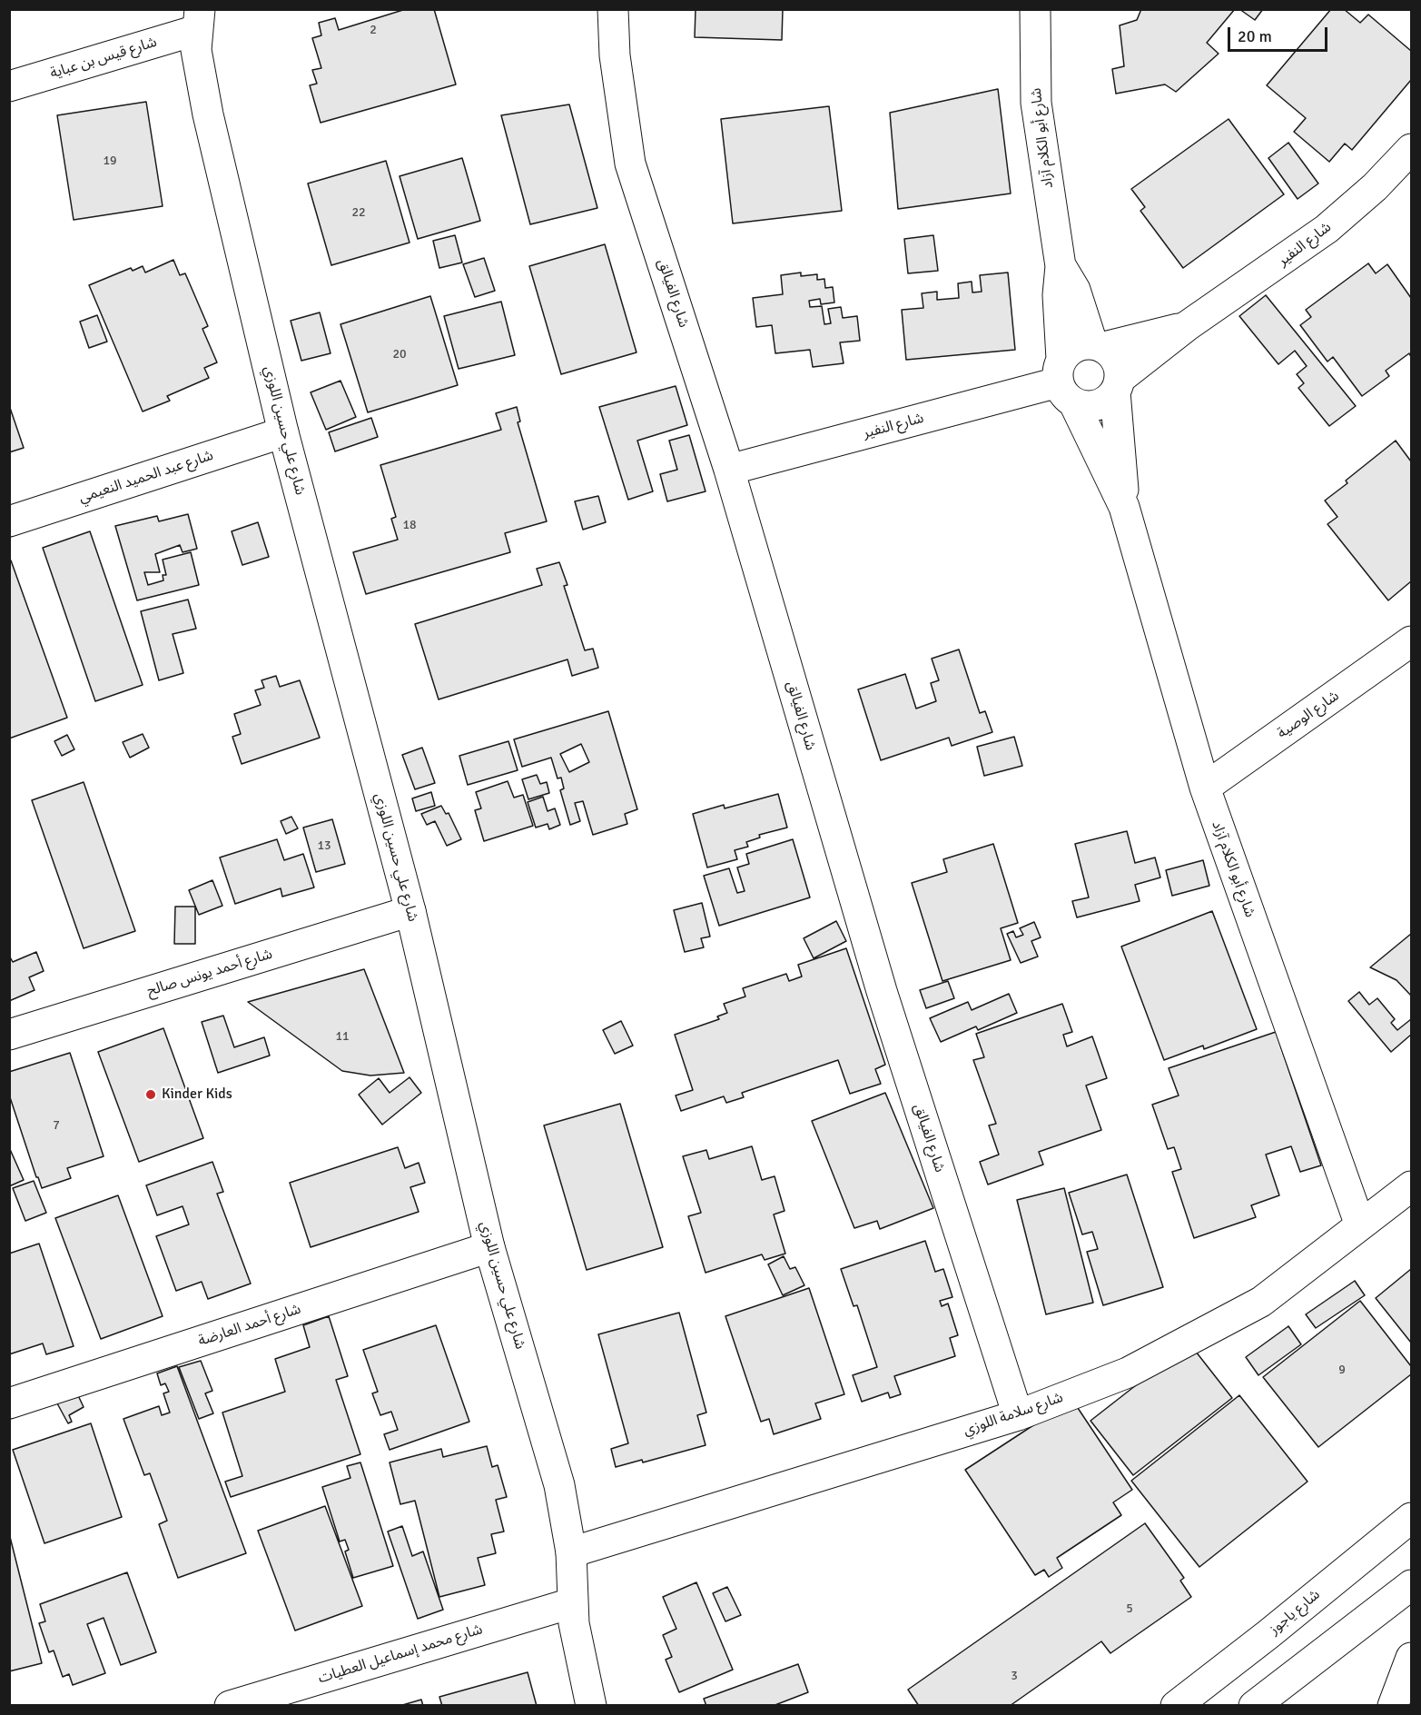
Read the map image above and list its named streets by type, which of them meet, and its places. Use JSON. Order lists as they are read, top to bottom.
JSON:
{
  "streets": {
    "street": [
      "شارع قيس بن عباية",
      "شارع أبو الكلام آزاد",
      "شارع النفير",
      "شارع الفيالق",
      "شارع علي حسين اللوزي",
      "شارع عبد الحميد النعيمي",
      "شارع الوصية",
      "شارع أحمد يونس صالح",
      "شارع أحمد العارضة",
      "شارع سلامة اللوزي",
      "شارع ياجوز",
      "شارع محمد إسماعيل العطيات"
    ]
  },
  "crossings": [
    ["شارع قيس بن عباية", "شارع علي حسين اللوزي"],
    ["شارع أبو الكلام آزاد", "شارع النفير"],
    ["شارع أبو الكلام آزاد", "شارع الوصية"],
    ["شارع أبو الكلام آزاد", "شارع سلامة اللوزي"],
    ["شارع النفير", "شارع الفيالق"],
    ["شارع الفيالق", "شارع سلامة اللوزي"],
    ["شارع علي حسين اللوزي", "شارع عبد الحميد النعيمي"],
    ["شارع علي حسين اللوزي", "شارع أحمد يونس صالح"],
    ["شارع علي حسين اللوزي", "شارع أحمد العارضة"],
    ["شارع علي حسين اللوزي", "شارع سلامة اللوزي"],
    ["شارع علي حسين اللوزي", "شارع محمد إسماعيل العطيات"]
  ],
  "places": ["Kinder Kids"],
  "house_numbers": [
    "2",
    "19",
    "22",
    "20",
    "18",
    "13",
    "11",
    "7",
    "9",
    "5",
    "3"
  ],
  "scale_bar": "20 m"
}
